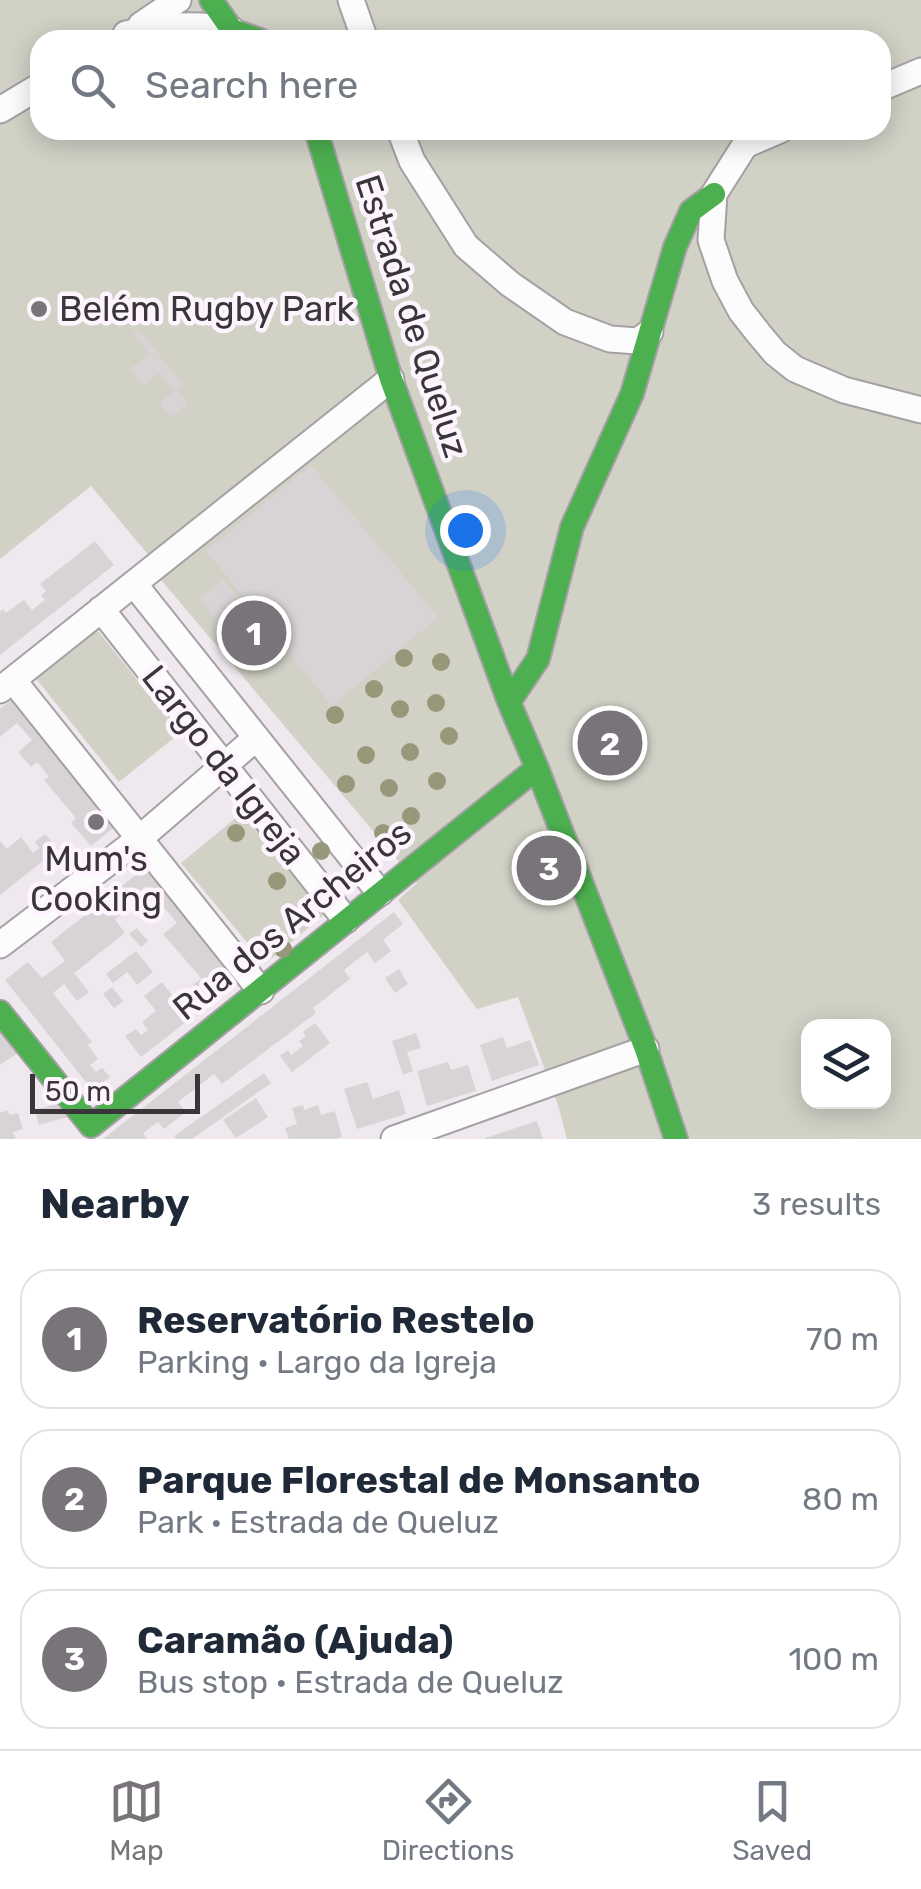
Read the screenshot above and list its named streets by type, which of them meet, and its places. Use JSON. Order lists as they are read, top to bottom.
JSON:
{
  "streets": {
    "street": ["Estrada de Queluz", "Largo da Igreja", "Rua dos Archeiros"]
  },
  "crossings": [
    ["Estrada de Queluz", "Rua dos Archeiros"],
    ["Largo da Igreja", "Rua dos Archeiros"]
  ],
  "places": ["Belém Rugby Park", "Mum's Cooking"],
  "scale_bar": "50 m",
  "page": {
    "search": "Search here",
    "pins": ["1", "2", "3"],
    "scale": "50 m",
    "heading": ["Nearby", "3 results"],
    "list": [
      {
        "mark": "1",
        "name": "Reservatório Restelo",
        "note": "Parking · Largo da Igreja",
        "value": "70 m"
      },
      {
        "mark": "2",
        "name": "Parque Florestal de Monsanto",
        "note": "Park · Estrada de Queluz",
        "value": "80 m"
      },
      {
        "mark": "3",
        "name": "Caramão (Ajuda)",
        "note": "Bus stop · Estrada de Queluz",
        "value": "100 m"
      }
    ],
    "nav": ["Map", "Directions", "Saved"]
  }
}
